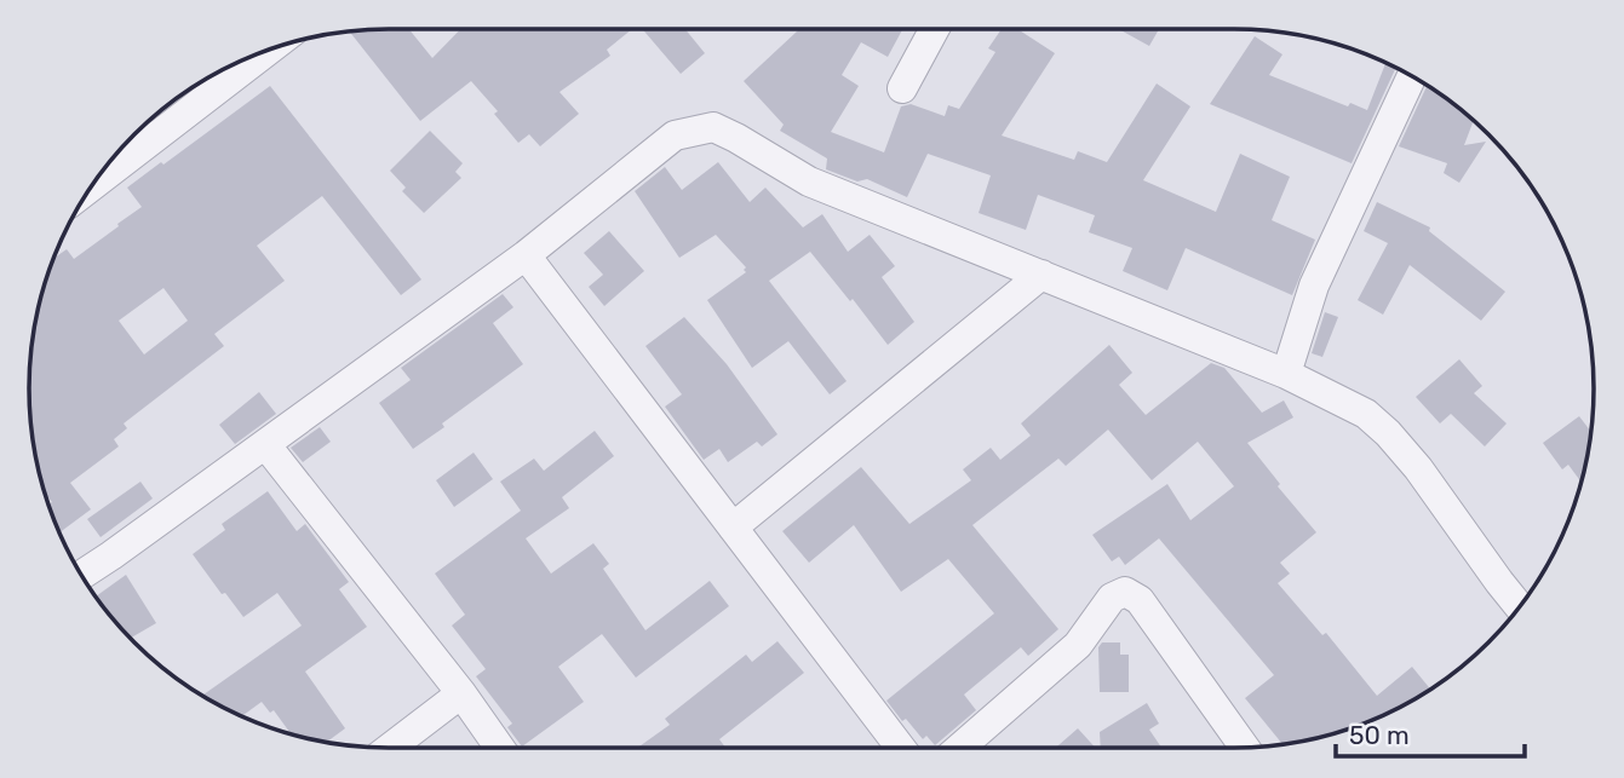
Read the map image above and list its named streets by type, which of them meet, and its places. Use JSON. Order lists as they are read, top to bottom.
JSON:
{
  "scale_bar": "50 m"
}
